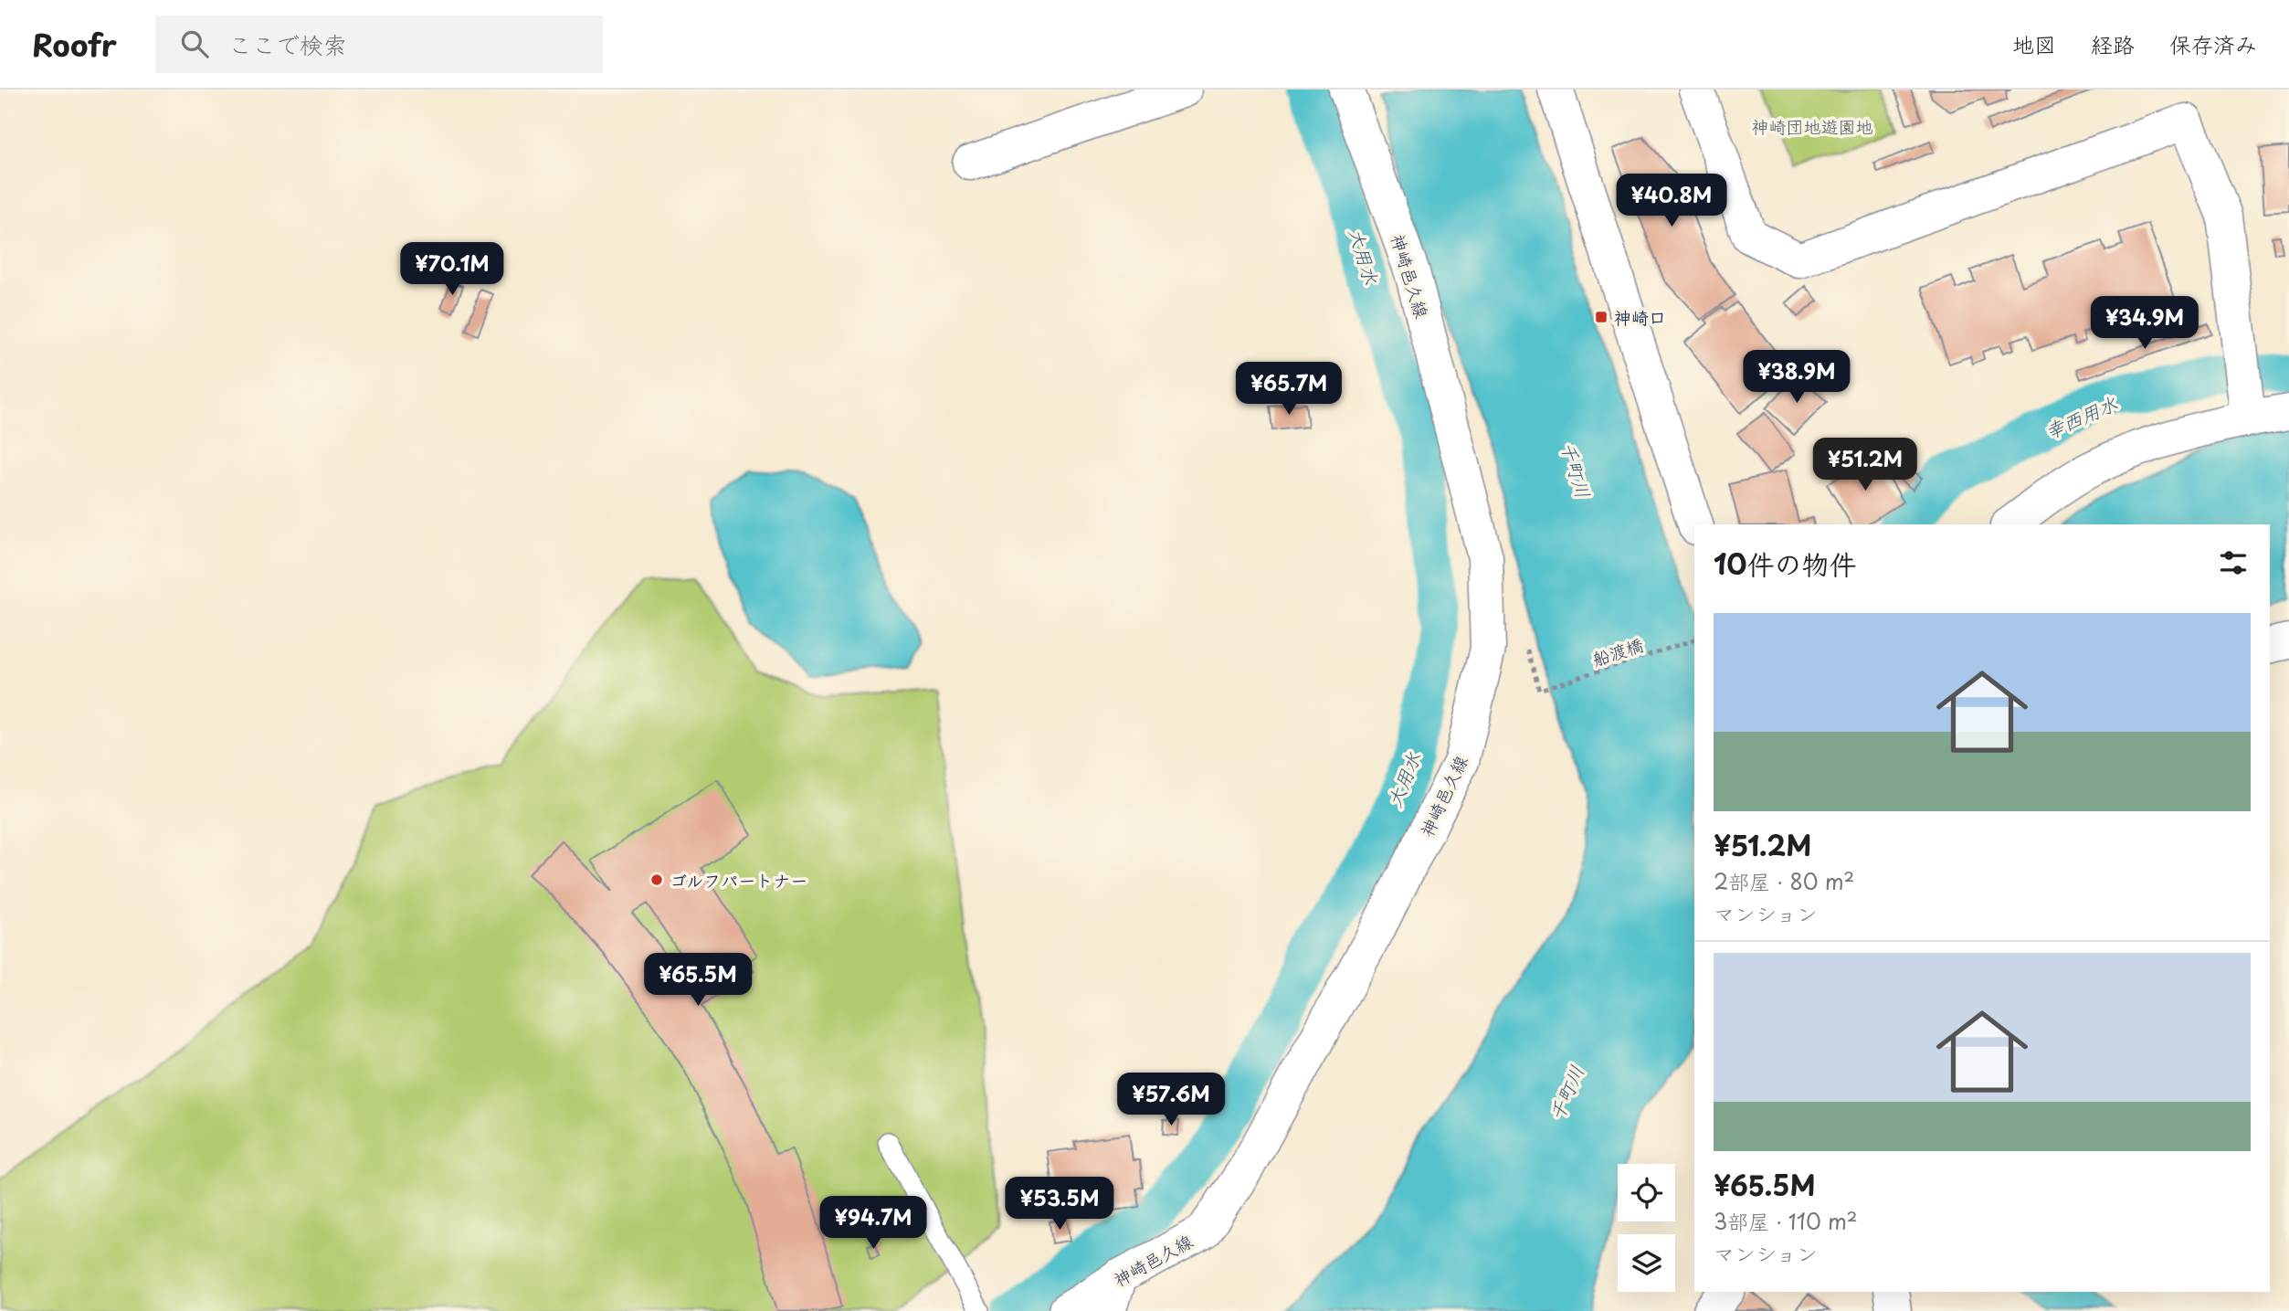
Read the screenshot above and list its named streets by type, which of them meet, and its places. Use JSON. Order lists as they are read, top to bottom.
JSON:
{
  "streets": {
    "street": ["神崎邑久線"],
    "path": ["船渡橋"]
  },
  "water": ["大用水", "幸西用水", "千町川"],
  "parks": ["神崎団地遊園地"],
  "places": {
    "transit": ["神崎口"],
    "other": ["ゴルフパートナー"]
  },
  "page": {
    "header": "Roofr",
    "search": "ここで検索",
    "nav": ["地図", "経路", "保存済み"],
    "price": [
      "¥40.8M",
      "¥70.1M",
      "¥34.9M",
      "¥38.9M",
      "¥65.7M",
      "¥51.2M",
      "¥65.5M",
      "¥57.6M",
      "¥53.5M",
      "¥94.7M"
    ],
    "heading": "10件の物件",
    "list": [
      {
        "name": "¥51.2M",
        "note": "2部屋 · 80 m² · マンション"
      },
      {
        "name": "¥65.5M",
        "note": "3部屋 · 110 m² · マンション"
      }
    ]
  }
}
